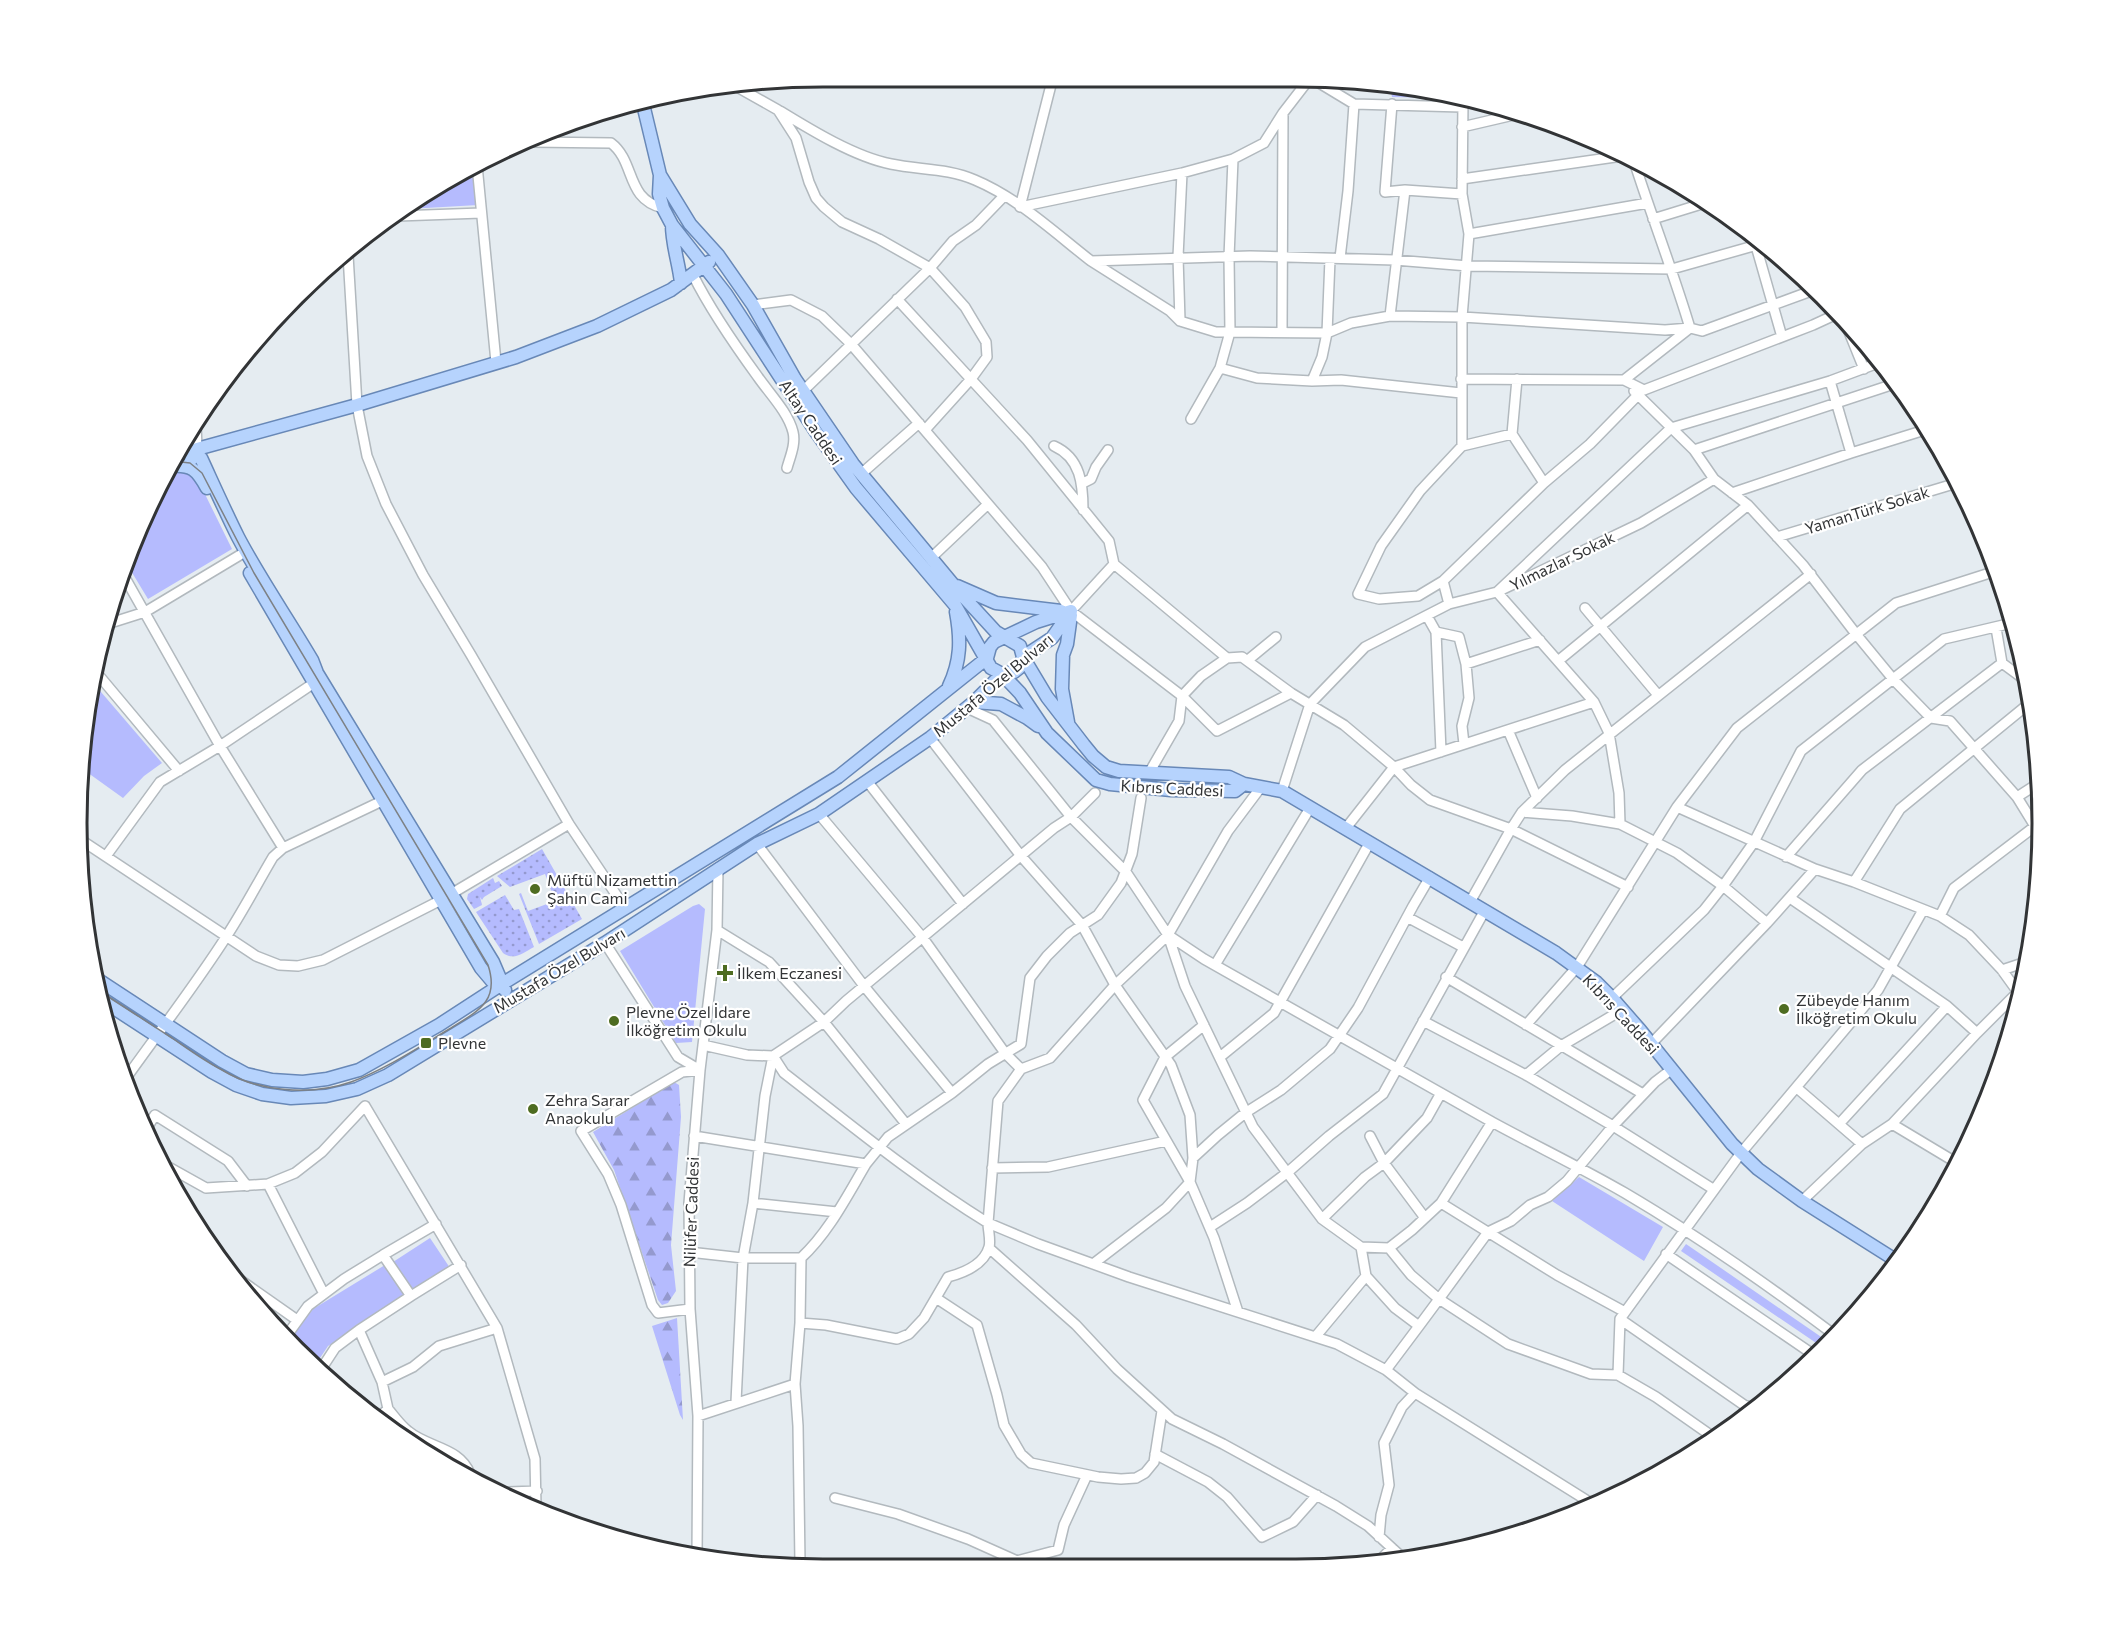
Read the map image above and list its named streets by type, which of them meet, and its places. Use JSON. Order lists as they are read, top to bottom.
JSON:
{
  "streets": {
    "main road": ["Altay Caddesi", "Mustafa Özel Bulvarı", "Kıbrıs Caddesi"],
    "street": ["YamanTürk Sokak", "Yılmazlar Sokak", "Nilüfer Caddesi"]
  },
  "crossings": [
    ["Altay Caddesi", "Mustafa Özel Bulvarı"],
    ["Altay Caddesi", "Kıbrıs Caddesi"],
    ["Mustafa Özel Bulvarı", "Kıbrıs Caddesi"],
    ["Mustafa Özel Bulvarı", "Nilüfer Caddesi"]
  ],
  "places": {
    "other": [
      "Müftü Nizamettin Şahin Cami",
      "Zübeyde Hanım İlköğretim Okulu",
      "Plevne Özel İdare İlköğretim Okulu",
      "Zehra Sarar Anaokulu"
    ],
    "health": ["İlkem Eczanesi"],
    "transit": ["Plevne"]
  }
}
